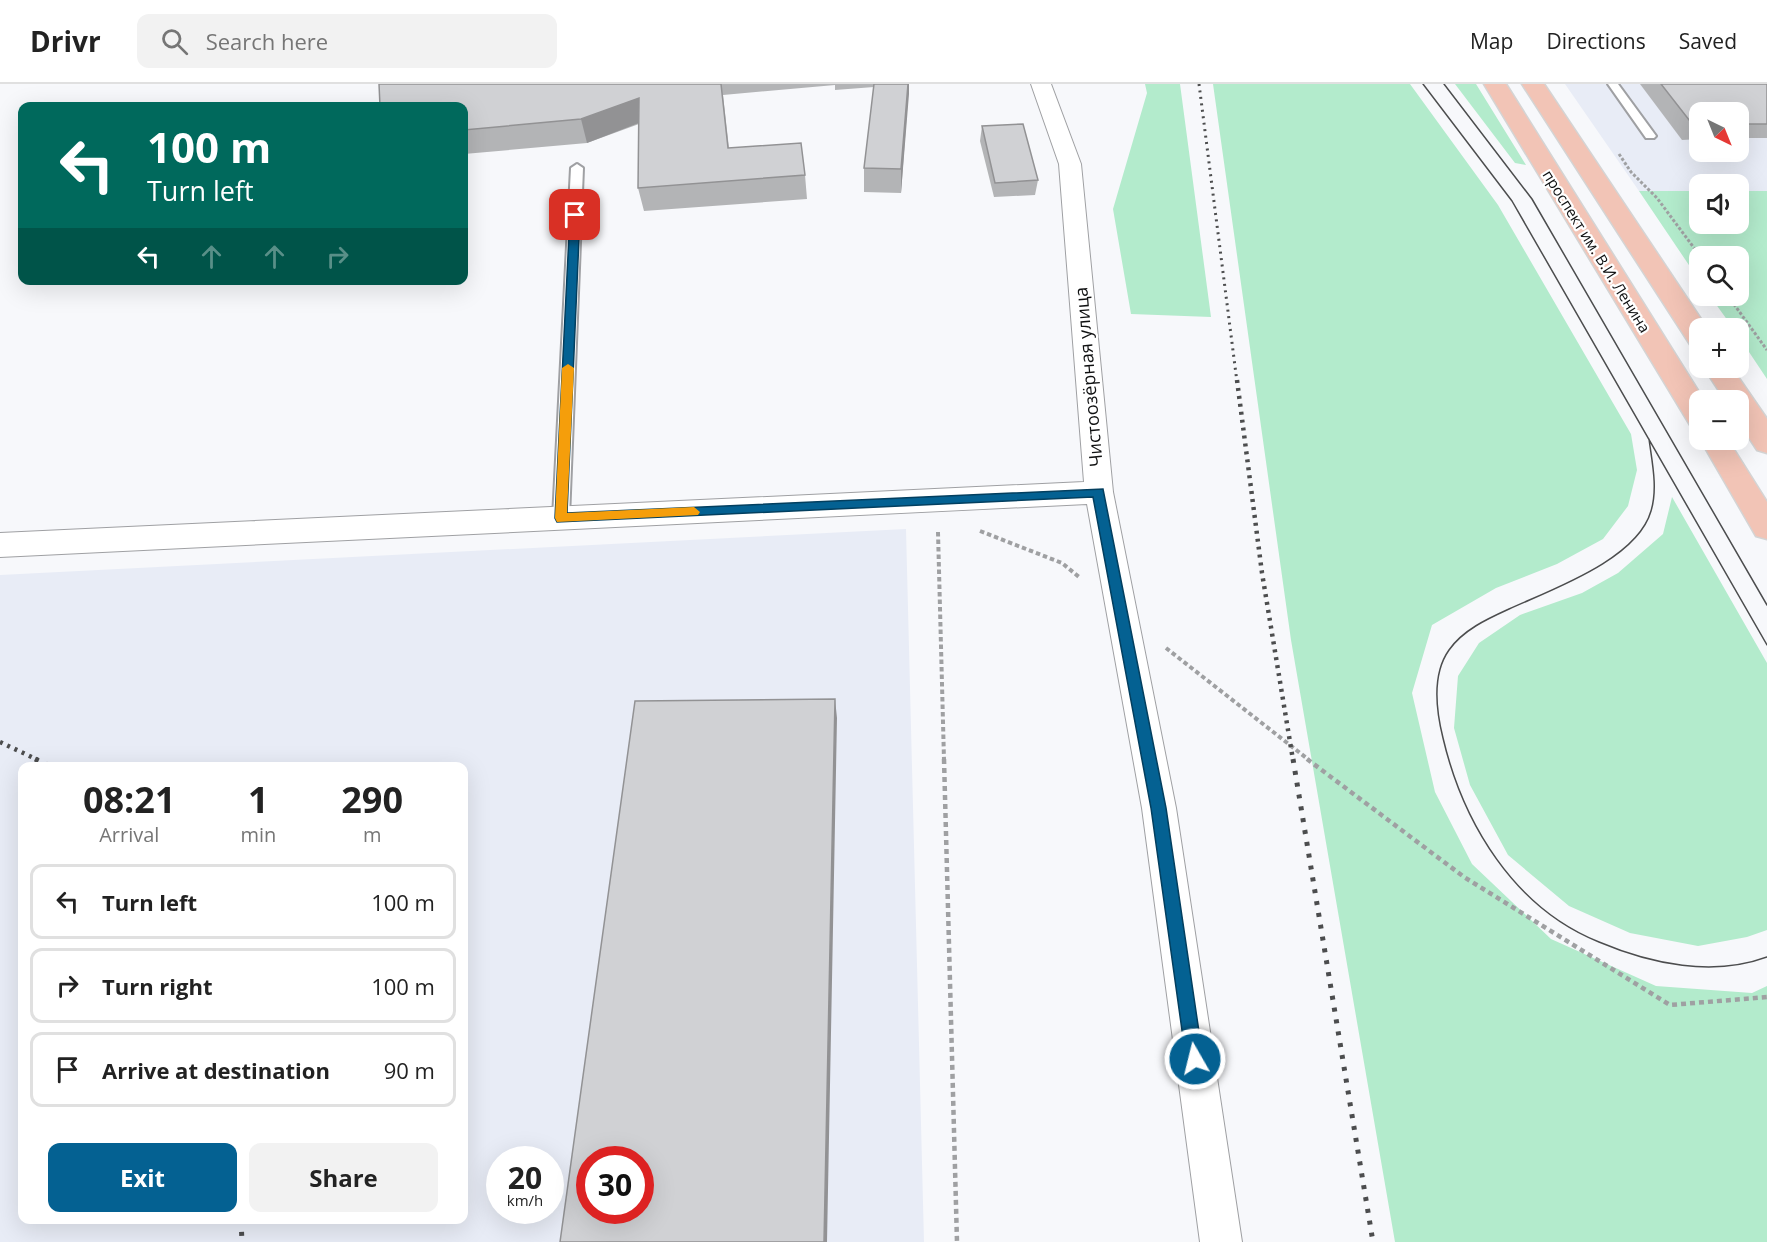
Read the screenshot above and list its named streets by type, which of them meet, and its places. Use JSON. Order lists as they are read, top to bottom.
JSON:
{
  "streets": {
    "main road": ["проспект им. В.И. Ленина"],
    "street": ["Чистоозёрная улица"]
  },
  "north": "bottom right",
  "page": {
    "header": "Drivr",
    "search": "Search here",
    "nav": ["Map", "Directions", "Saved"],
    "map_buttons": ["+", "−"],
    "turn": ["100 m", "Turn left"],
    "eta": [
      "08:21",
      "Arrival",
      "1",
      "min",
      "290",
      "m"
    ],
    "list": [
      {
        "name": "Turn left",
        "value": "100 m"
      },
      {
        "name": "Turn right",
        "value": "100 m"
      },
      {
        "name": "Arrive at destination",
        "value": "90 m"
      }
    ],
    "buttons": ["Exit", "Share"],
    "speed": "20 km/h",
    "limit": "30"
  }
}
